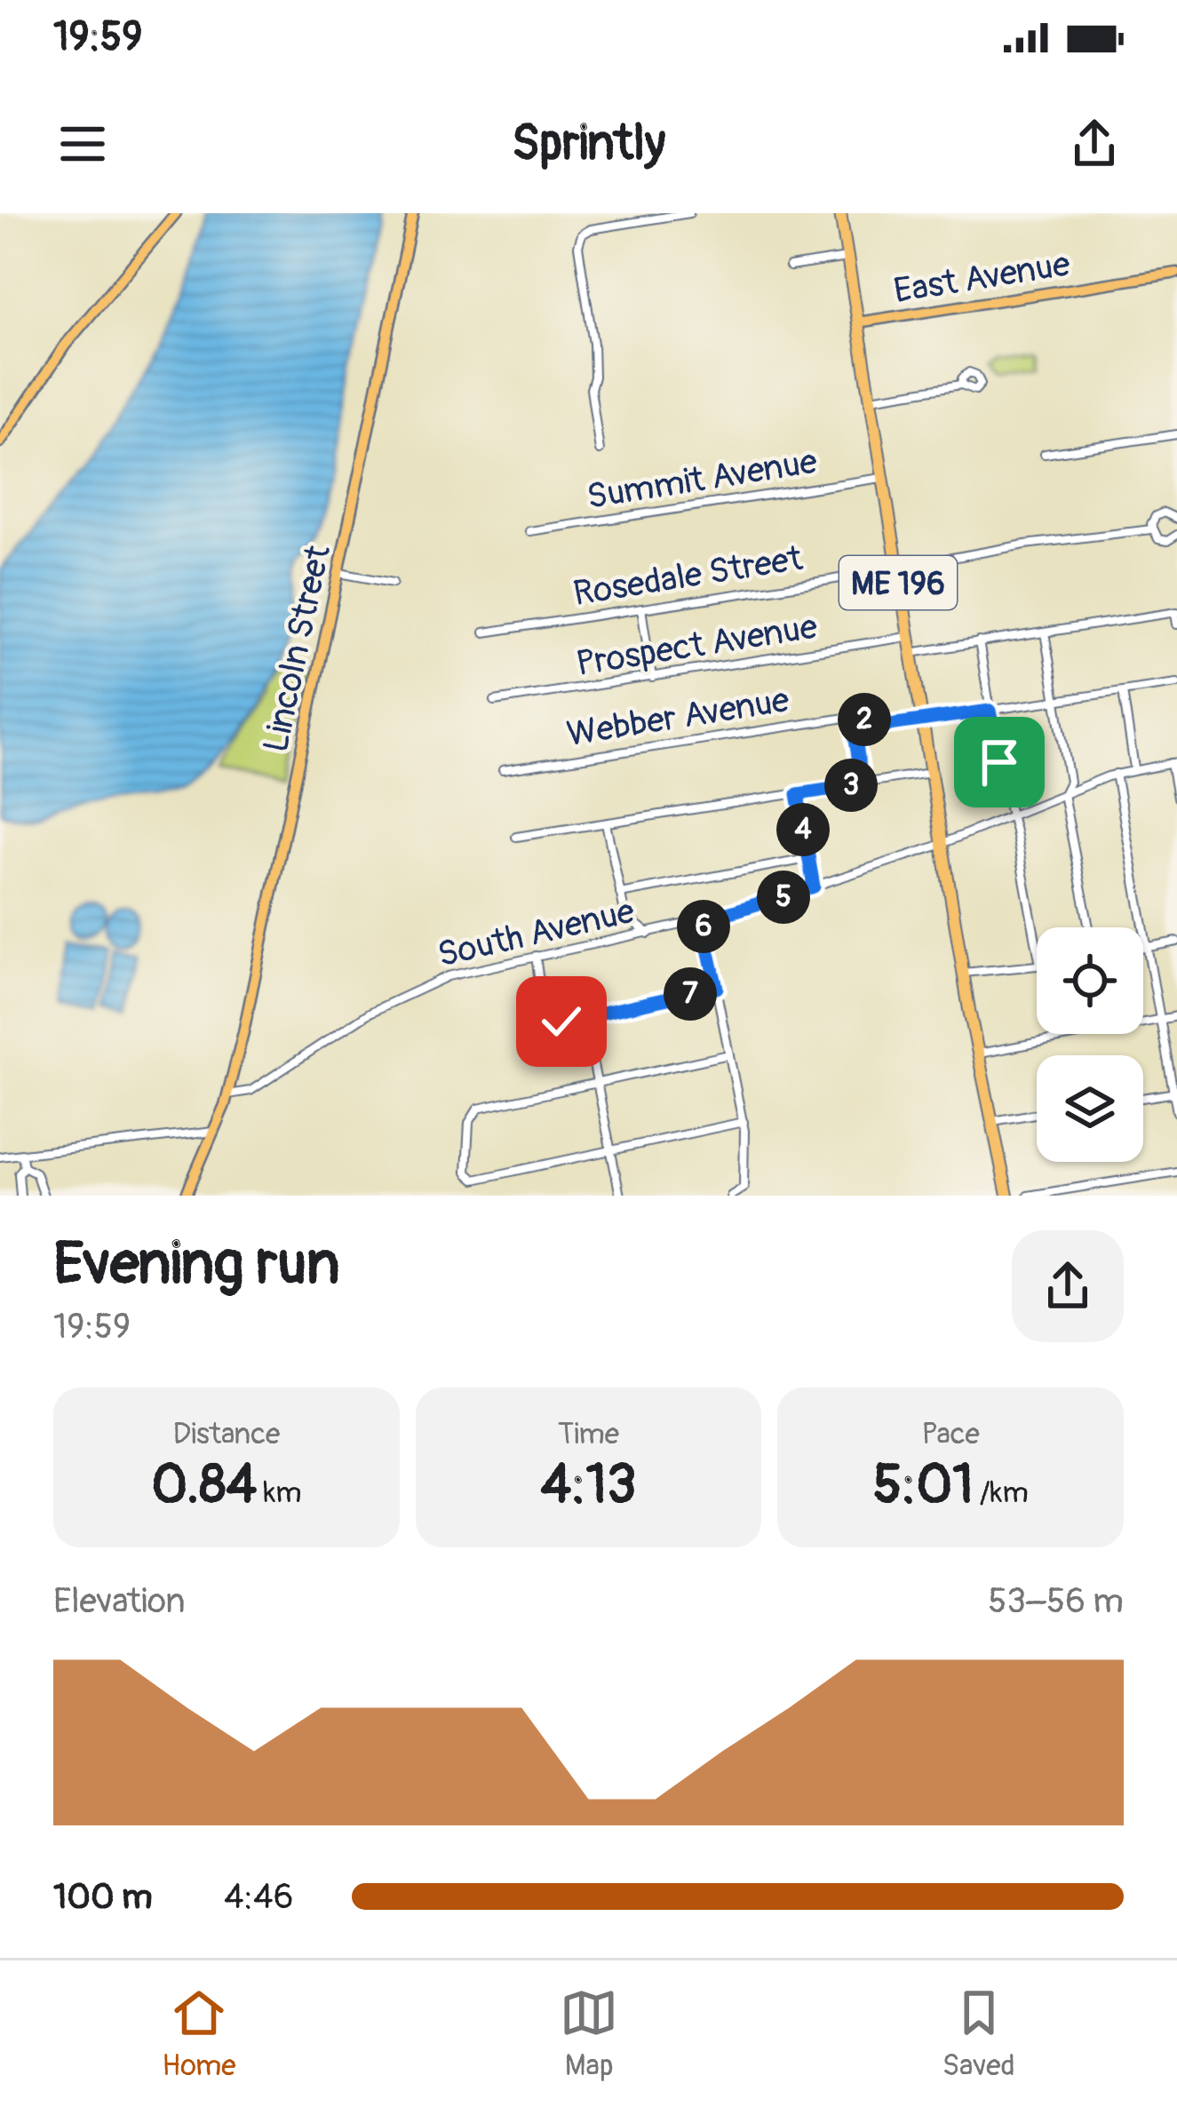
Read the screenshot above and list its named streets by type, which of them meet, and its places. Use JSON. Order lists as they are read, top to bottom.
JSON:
{
  "streets": {
    "highway": ["ME 196"],
    "main road": ["East Avenue", "Lincoln Street"],
    "street": [
      "Summit Avenue",
      "Rosedale Street",
      "Prospect Avenue",
      "Webber Avenue",
      "South Avenue"
    ]
  },
  "crossings": [
    ["East Avenue", "ME 196"],
    ["Summit Avenue", "ME 196"],
    ["Rosedale Street", "ME 196"],
    ["ME 196", "Prospect Avenue"],
    ["ME 196", "Webber Avenue"],
    ["ME 196", "South Avenue"],
    ["Lincoln Street", "South Avenue"]
  ],
  "page": {
    "status": "19:59",
    "header": "Sprintly",
    "pins": [
      "2",
      "3",
      "4",
      "5",
      "6",
      "7"
    ],
    "heading": ["Evening run", "19:59"],
    "stats": [
      ["Distance", "0.84 km"],
      ["Time", "4:13"],
      ["Pace", "5:01 /km"]
    ],
    "chart": ["Elevation", "53–56 m"],
    "list": [
      {
        "name": "100 m",
        "note": "4:46"
      }
    ],
    "tabs": ["Home", "Map", "Saved"]
  }
}
